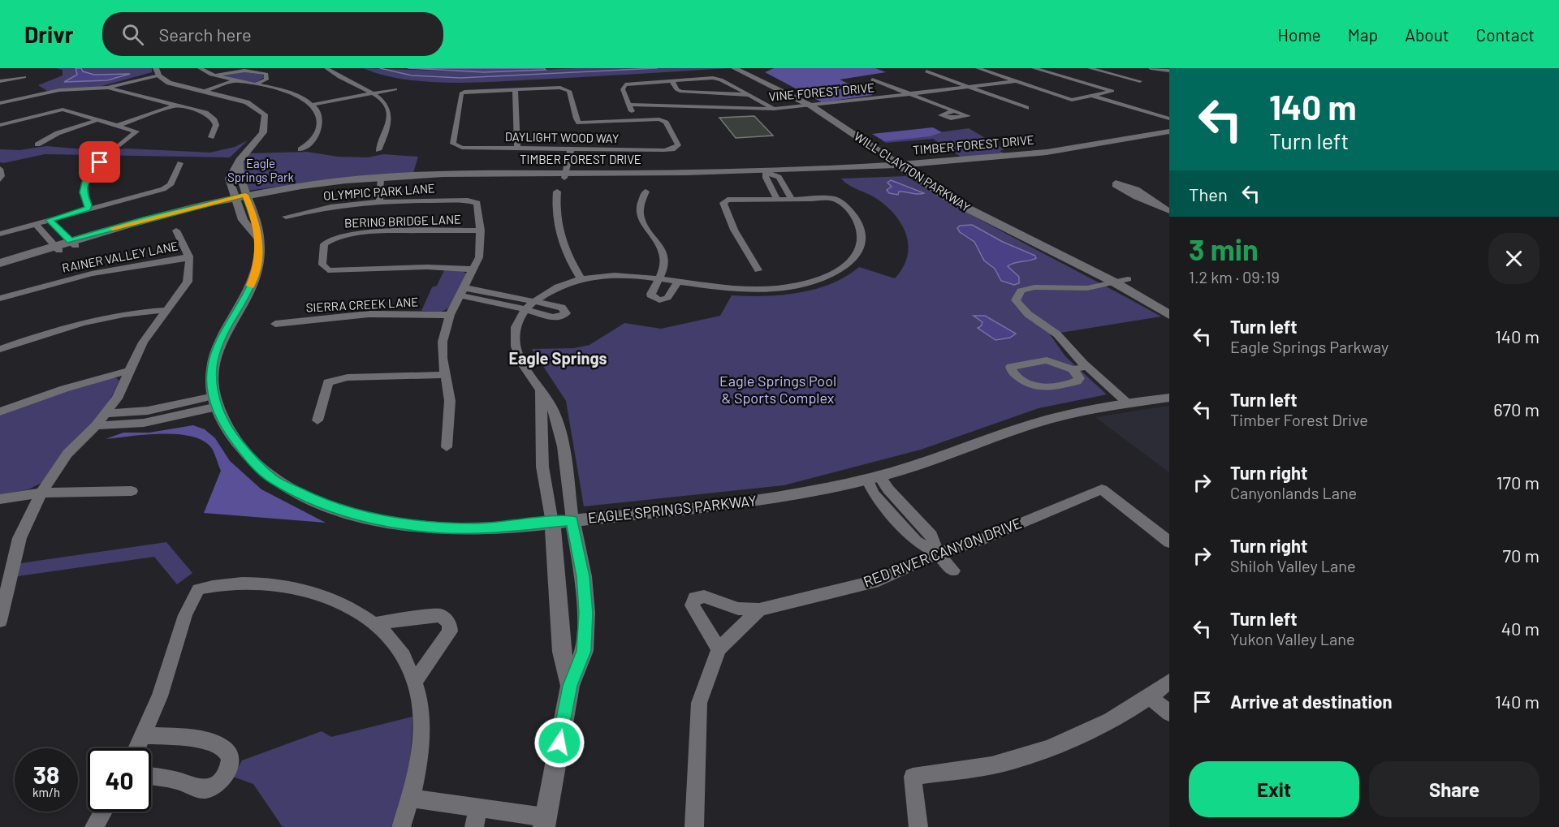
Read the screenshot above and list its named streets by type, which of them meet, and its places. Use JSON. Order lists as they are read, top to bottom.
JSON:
{
  "streets": {
    "main road": ["TIMBER FOREST DRIVE", "WILL CLAYTON PARKWAY"],
    "street": [
      "VINE FOREST DRIVE",
      "DAYLIGHT WOOD WAY",
      "OLYMPIC PARK LANE",
      "BERING BRIDGE LANE",
      "RAINER VALLEY LANE",
      "SIERRA CREEK LANE",
      "EAGLE SPRINGS PARKWAY",
      "RED RIVER CANYON DRIVE"
    ]
  },
  "crossings": [
    ["VINE FOREST DRIVE", "WILL CLAYTON PARKWAY"],
    ["TIMBER FOREST DRIVE", "WILL CLAYTON PARKWAY"],
    ["TIMBER FOREST DRIVE", "EAGLE SPRINGS PARKWAY"],
    ["OLYMPIC PARK LANE", "BERING BRIDGE LANE"]
  ],
  "districts": ["Eagle Springs"],
  "parks": ["Eagle Springs Park", "Eagle Springs Pool & Sports Complex"],
  "page": {
    "header": "Drivr",
    "search": "Search here",
    "nav": [
      "Home",
      "Map",
      "About",
      "Contact"
    ],
    "turn": ["140 m", "Turn left"],
    "then": "Then",
    "heading": ["3 min", "1.2 km · 09:19"],
    "list": [
      {
        "name": "Turn left",
        "note": "Eagle Springs Parkway",
        "value": "140 m"
      },
      {
        "name": "Turn left",
        "note": "Timber Forest Drive",
        "value": "670 m"
      },
      {
        "name": "Turn right",
        "note": "Canyonlands Lane",
        "value": "170 m"
      },
      {
        "name": "Turn right",
        "note": "Shiloh Valley Lane",
        "value": "70 m"
      },
      {
        "name": "Turn left",
        "note": "Yukon Valley Lane",
        "value": "40 m"
      },
      {
        "name": "Arrive at destination",
        "value": "140 m"
      }
    ],
    "speed": "38 km/h",
    "limit": "40",
    "buttons": ["Exit", "Share"]
  }
}
